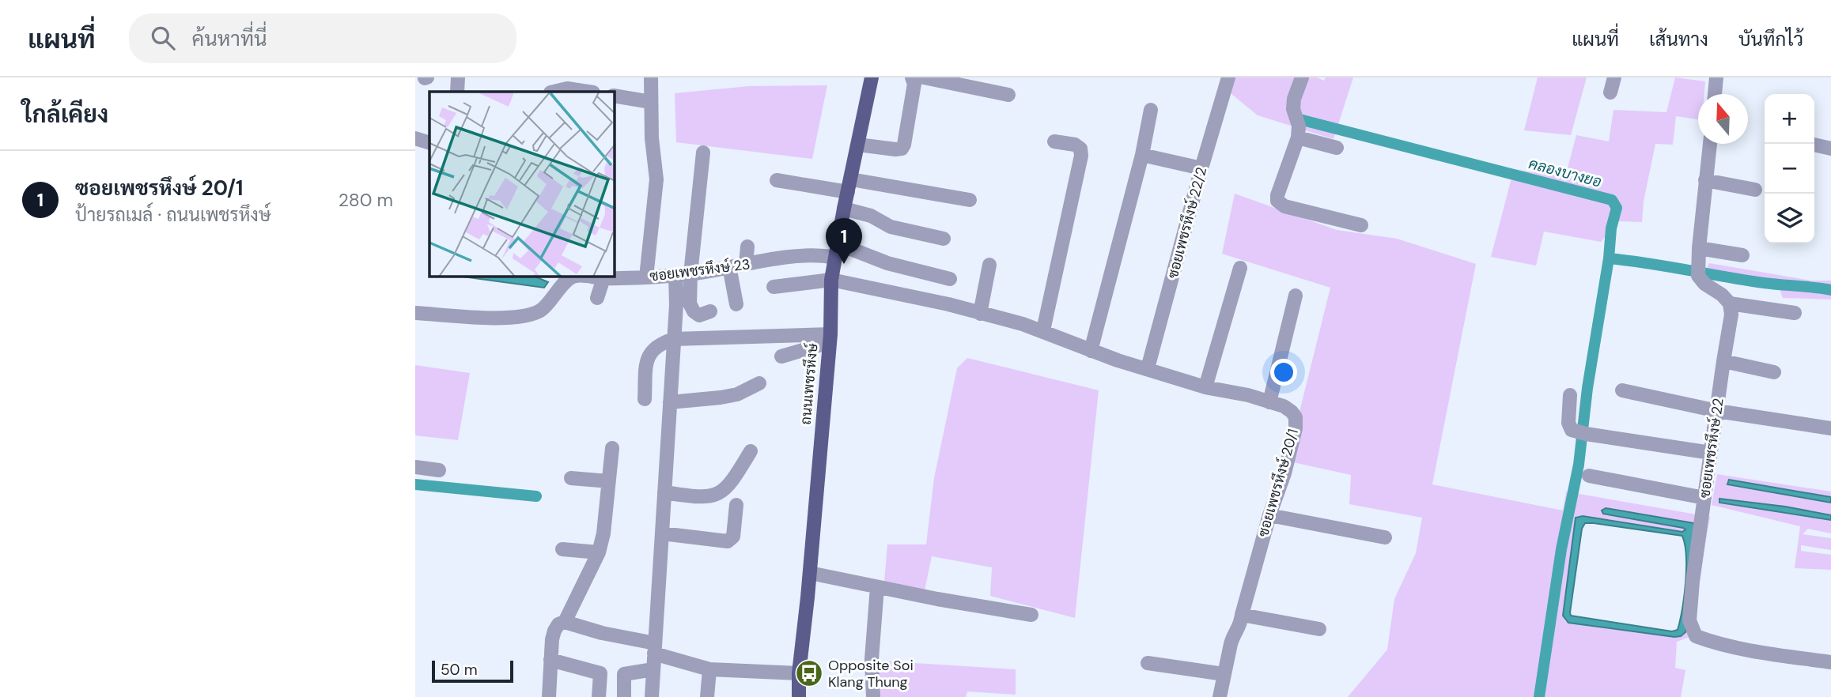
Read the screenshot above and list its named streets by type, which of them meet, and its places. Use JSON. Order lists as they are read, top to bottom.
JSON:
{
  "streets": {
    "main road": ["ถนนเพชรหึงษ์"],
    "street": [
      "ซอยเพชรหึงษ์ 22/2",
      "ซอยเพชรหึงษ์ 23",
      "ซอยเพชรหึงษ์ 22",
      "ซอยเพชรหึงษ์ 20/1"
    ]
  },
  "crossings": [
    ["ซอยเพชรหึงษ์ 22/2", "ซอยเพชรหึงษ์ 20/1"],
    ["ซอยเพชรหึงษ์ 23", "ถนนเพชรหึงษ์"],
    ["ถนนเพชรหึงษ์", "ซอยเพชรหึงษ์ 20/1"]
  ],
  "water": ["คลองบางยอ"],
  "places": {
    "bus stop": ["Opposite Soi Klang Thung"]
  },
  "scale_bar": "50 m",
  "north": "top",
  "page": {
    "header": "แผนที่",
    "search": "ค้นหาที่นี่",
    "nav": ["แผนที่", "เส้นทาง", "บันทึกไว้"],
    "heading": "ใกล้เคียง",
    "map_buttons": ["+", "−"],
    "list": [
      {
        "mark": "1",
        "name": "ซอยเพชรหึงษ์ 20/1",
        "note": "ป้ายรถเมล์ · ถนนเพชรหึงษ์",
        "value": "280 m"
      }
    ],
    "pins": "1",
    "scale": "50 m"
  }
}
